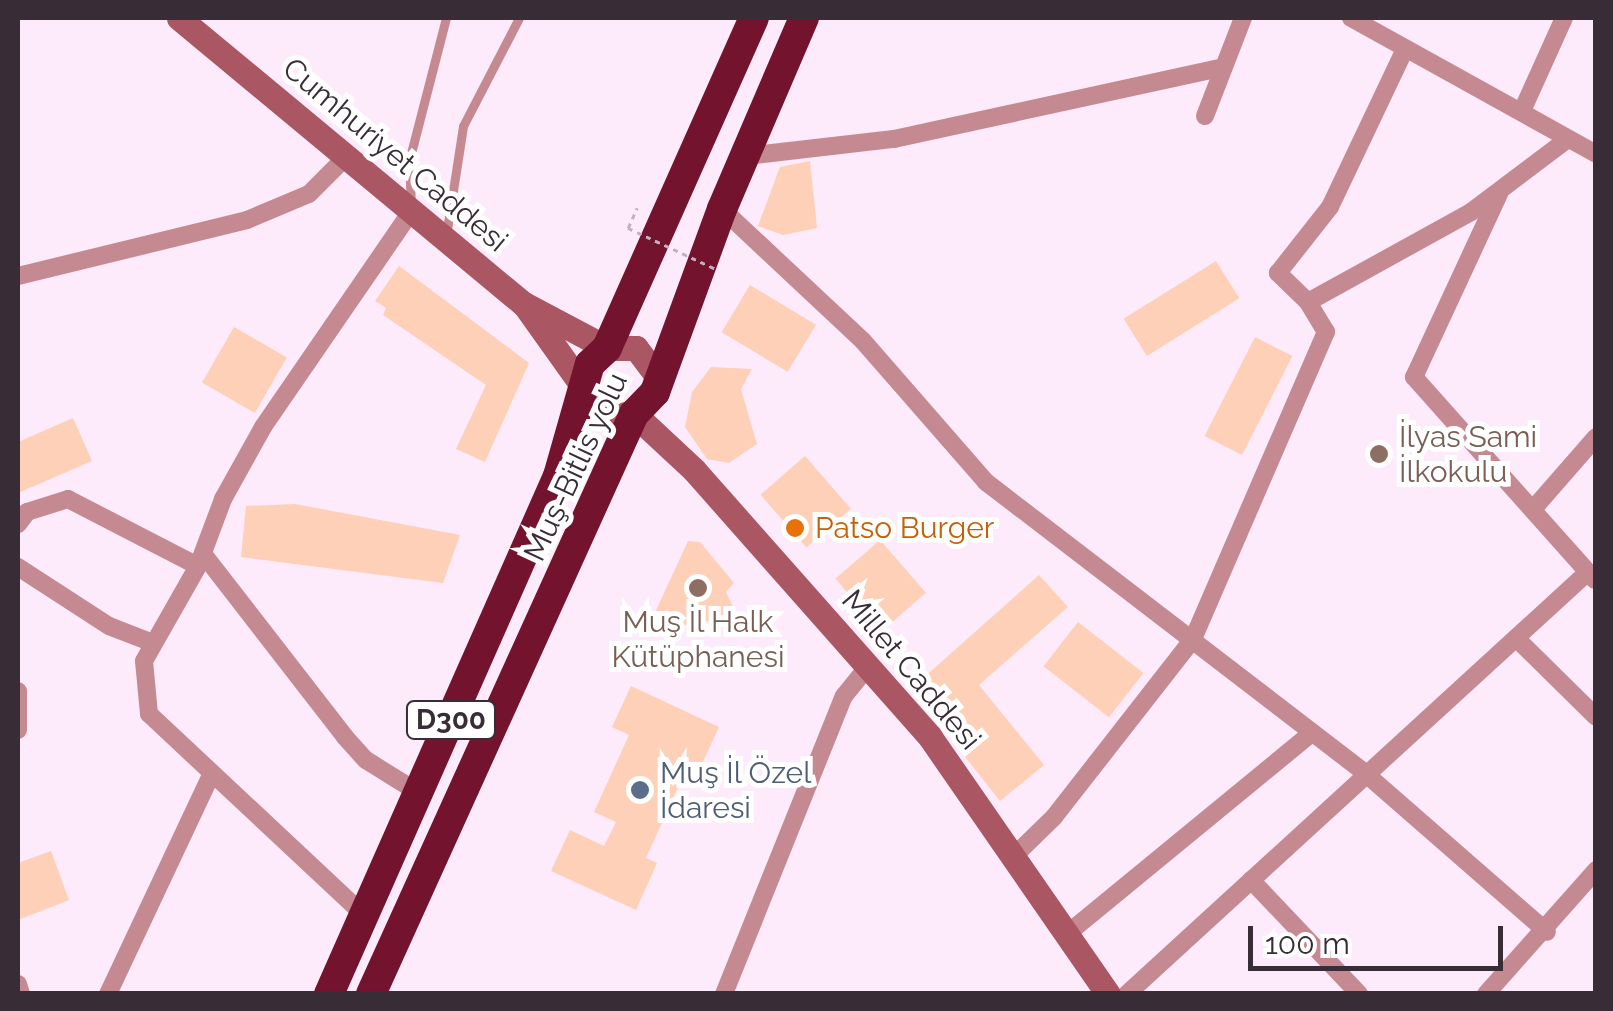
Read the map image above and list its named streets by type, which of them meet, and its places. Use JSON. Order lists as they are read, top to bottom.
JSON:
{
  "streets": {
    "highway": ["Muş-Bitlis yolu", "D300"],
    "street": ["Cumhuriyet Caddesi", "Millet Caddesi"]
  },
  "crossings": [
    ["Cumhuriyet Caddesi", "Muş-Bitlis yolu"],
    ["Cumhuriyet Caddesi", "Millet Caddesi"],
    ["Muş-Bitlis yolu", "Millet Caddesi"]
  ],
  "places": [
    "İlyas Sami İlkokulu",
    "Patso Burger",
    "Muş İl Halk Kütüphanesi",
    "Muş İl Özel İdaresi"
  ],
  "scale_bar": "100 m"
}
